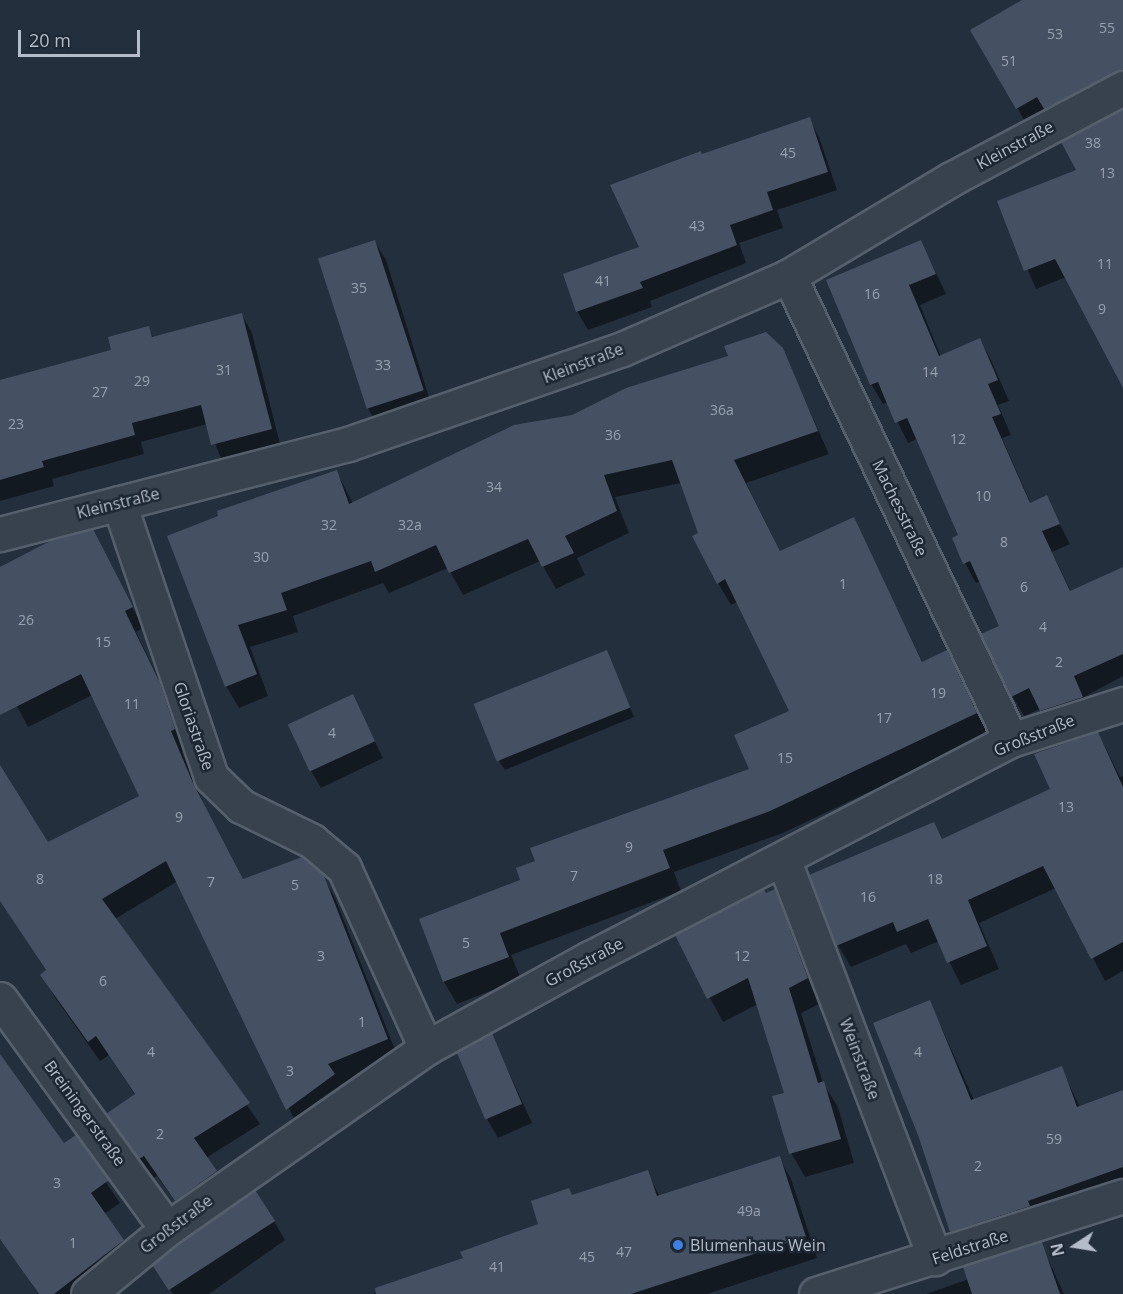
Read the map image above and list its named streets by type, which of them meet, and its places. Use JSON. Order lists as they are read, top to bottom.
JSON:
{
  "streets": {
    "street": [
      "Kleinstraße",
      "Machesstraße",
      "Gloriastraße",
      "Großstraße",
      "Weinstraße",
      "Breiningerstraße",
      "Feldstraße"
    ]
  },
  "crossings": [
    ["Kleinstraße", "Machesstraße"],
    ["Kleinstraße", "Gloriastraße"],
    ["Machesstraße", "Großstraße"],
    ["Gloriastraße", "Großstraße"],
    ["Großstraße", "Weinstraße"],
    ["Großstraße", "Breiningerstraße"],
    ["Weinstraße", "Feldstraße"]
  ],
  "places": ["Blumenhaus Wein"],
  "house_numbers": [
    "55",
    "53",
    "51",
    "38",
    "45",
    "13",
    "43",
    "11",
    "41",
    "35",
    "16",
    "9",
    "33",
    "31",
    "14",
    "29",
    "27",
    "36a",
    "23",
    "36",
    "12",
    "34",
    "10",
    "32",
    "32a",
    "8",
    "30",
    "1",
    "6",
    "26",
    "4",
    "15",
    "2",
    "19",
    "11",
    "17",
    "4",
    "15",
    "13",
    "9",
    "9",
    "7",
    "8",
    "18",
    "7",
    "5",
    "16",
    "5",
    "3",
    "12",
    "6",
    "1",
    "4",
    "4",
    "3",
    "2",
    "59",
    "2",
    "3",
    "49a",
    "1",
    "47",
    "45",
    "41"
  ],
  "scale_bar": "20 m",
  "north": "left"
}
